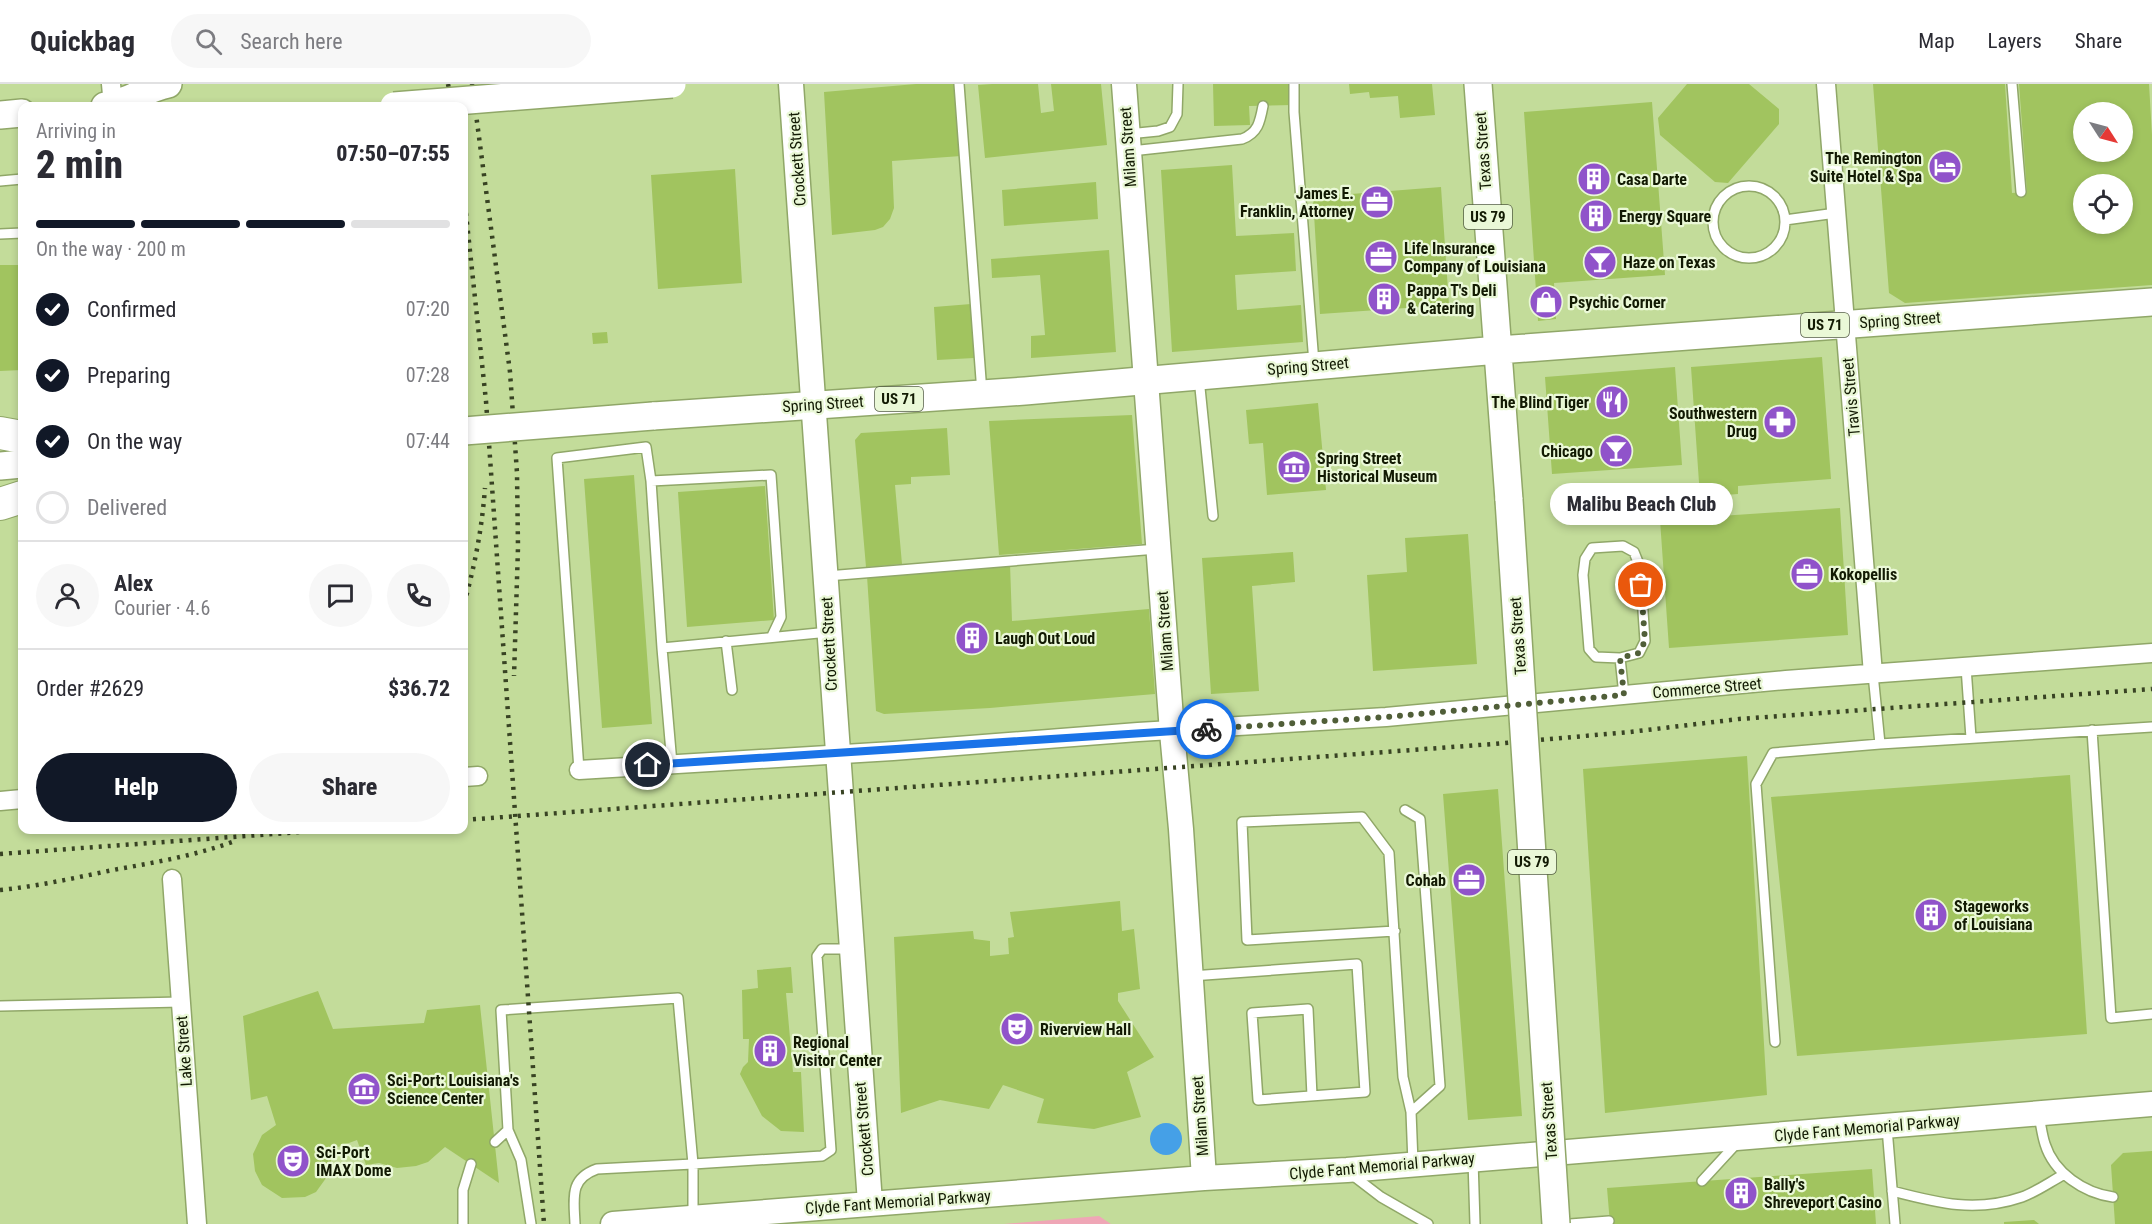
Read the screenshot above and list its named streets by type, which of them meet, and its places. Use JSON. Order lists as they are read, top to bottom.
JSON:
{
  "streets": {
    "main road": [
      "Texas Street",
      "US 79",
      "Spring Street",
      "US 71"
    ],
    "street": [
      "Milam Street",
      "Crockett Street",
      "Travis Street",
      "Commerce Street",
      "Lake Street",
      "Clyde Fant Memorial Parkway"
    ]
  },
  "crossings": [
    ["Milam Street", "Spring Street"],
    ["Milam Street", "Commerce Street"],
    ["Milam Street", "Clyde Fant Memorial Parkway"],
    ["Texas Street", "Spring Street"],
    ["Crockett Street", "Spring Street"],
    ["Crockett Street", "Commerce Street"],
    ["Crockett Street", "Clyde Fant Memorial Parkway"],
    ["Spring Street", "Travis Street"],
    ["Travis Street", "Commerce Street"]
  ],
  "places": {
    "hotel": ["The Remington Suite Hotel & Spa"],
    "building": [
      "Casa Darte",
      "Energy Square",
      "Pappa T's Deli & Catering",
      "Laugh Out Loud",
      "Stageworks of Louisiana",
      "Regional Visitor Center",
      "Bally's Shreveport Casino"
    ],
    "office": [
      "James E. Franklin, Attorney",
      "Life Insurance Company of Louisiana",
      "Kokopellis",
      "Cohab"
    ],
    "bar": ["Haze on Texas", "Chicago"],
    "shop": ["Psychic Corner"],
    "restaurant": ["The Blind Tiger"],
    "pharmacy": ["Southwestern Drug"],
    "museum": ["Spring Street Historical Museum", "Sci-Port: Louisiana's Science Center"],
    "other": ["Malibu Beach Club"],
    "theatre": ["Riverview Hall", "Sci-Port IMAX Dome"]
  },
  "north": "bottom right",
  "page": {
    "header": "Quickbag",
    "search": "Search here",
    "nav": ["Map", "Layers", "Share"],
    "heading": ["2 min", "Arriving in", "07:50–07:55"],
    "panel": [
      "Alex",
      "Courier · 4.6",
      "Order #2629",
      "$36.72"
    ],
    "bar": "On the way · 200 m",
    "list": [
      ["Confirmed", "07:20"],
      ["Preparing", "07:28"],
      ["On the way", "07:44"],
      "Delivered"
    ],
    "bubble": "Malibu Beach Club",
    "buttons": ["Help", "Share"]
  }
}
